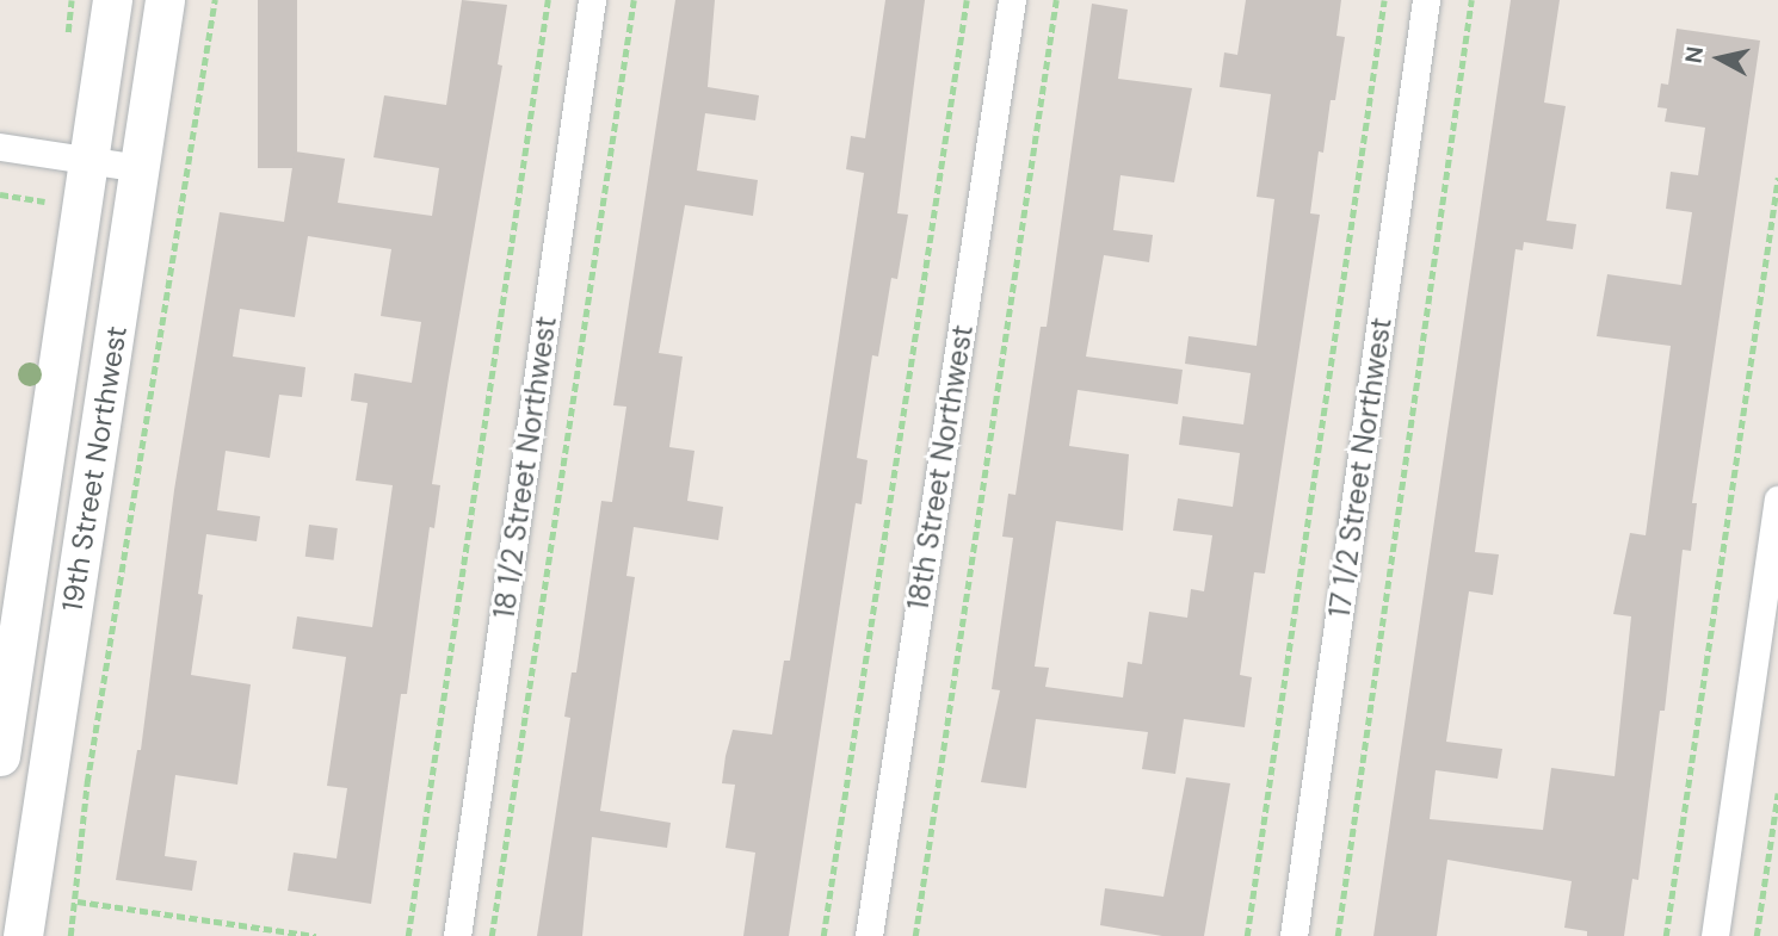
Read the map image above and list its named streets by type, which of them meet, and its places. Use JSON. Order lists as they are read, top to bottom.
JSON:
{
  "streets": {
    "main road": ["19th Street Northwest"],
    "street": ["18 1/2 Street Northwest", "18th Street Northwest", "17 1/2 Street Northwest"]
  },
  "north": "left"
}
